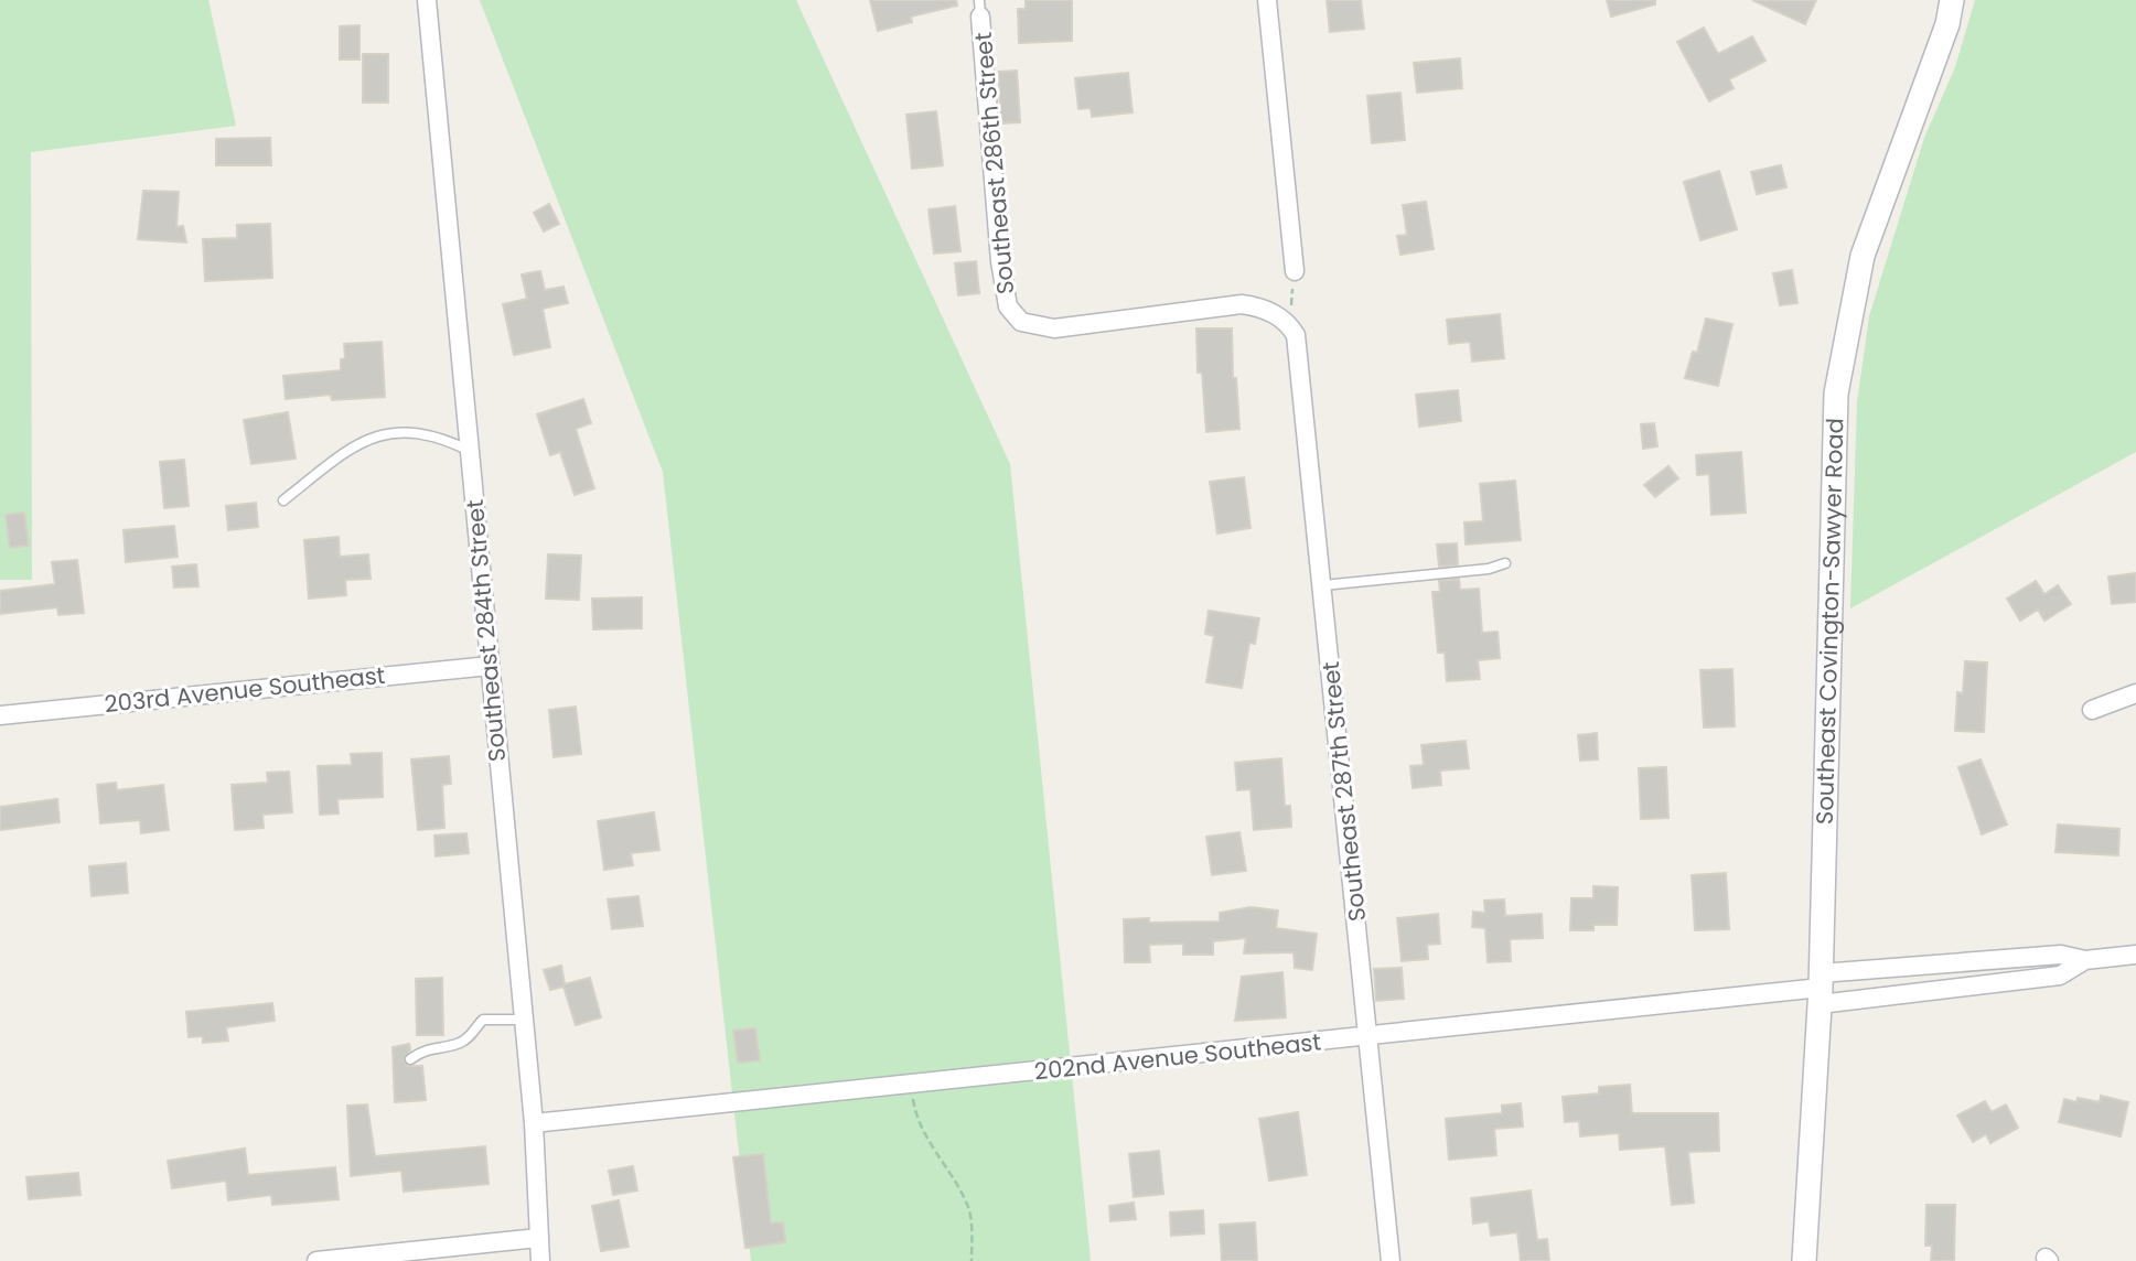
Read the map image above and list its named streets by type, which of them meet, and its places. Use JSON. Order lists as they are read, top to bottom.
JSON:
{
  "streets": {
    "street": [
      "Southeast 286th Street",
      "Southeast Covington-Sawyer Road",
      "Southeast 284th Street",
      "203rd Avenue Southeast",
      "Southeast 287th Street",
      "202nd Avenue Southeast"
    ]
  },
  "crossings": [
    ["Southeast 286th Street", "Southeast 287th Street"],
    ["Southeast Covington-Sawyer Road", "202nd Avenue Southeast"],
    ["Southeast 284th Street", "203rd Avenue Southeast"],
    ["Southeast 284th Street", "202nd Avenue Southeast"],
    ["Southeast 287th Street", "202nd Avenue Southeast"]
  ]
}
